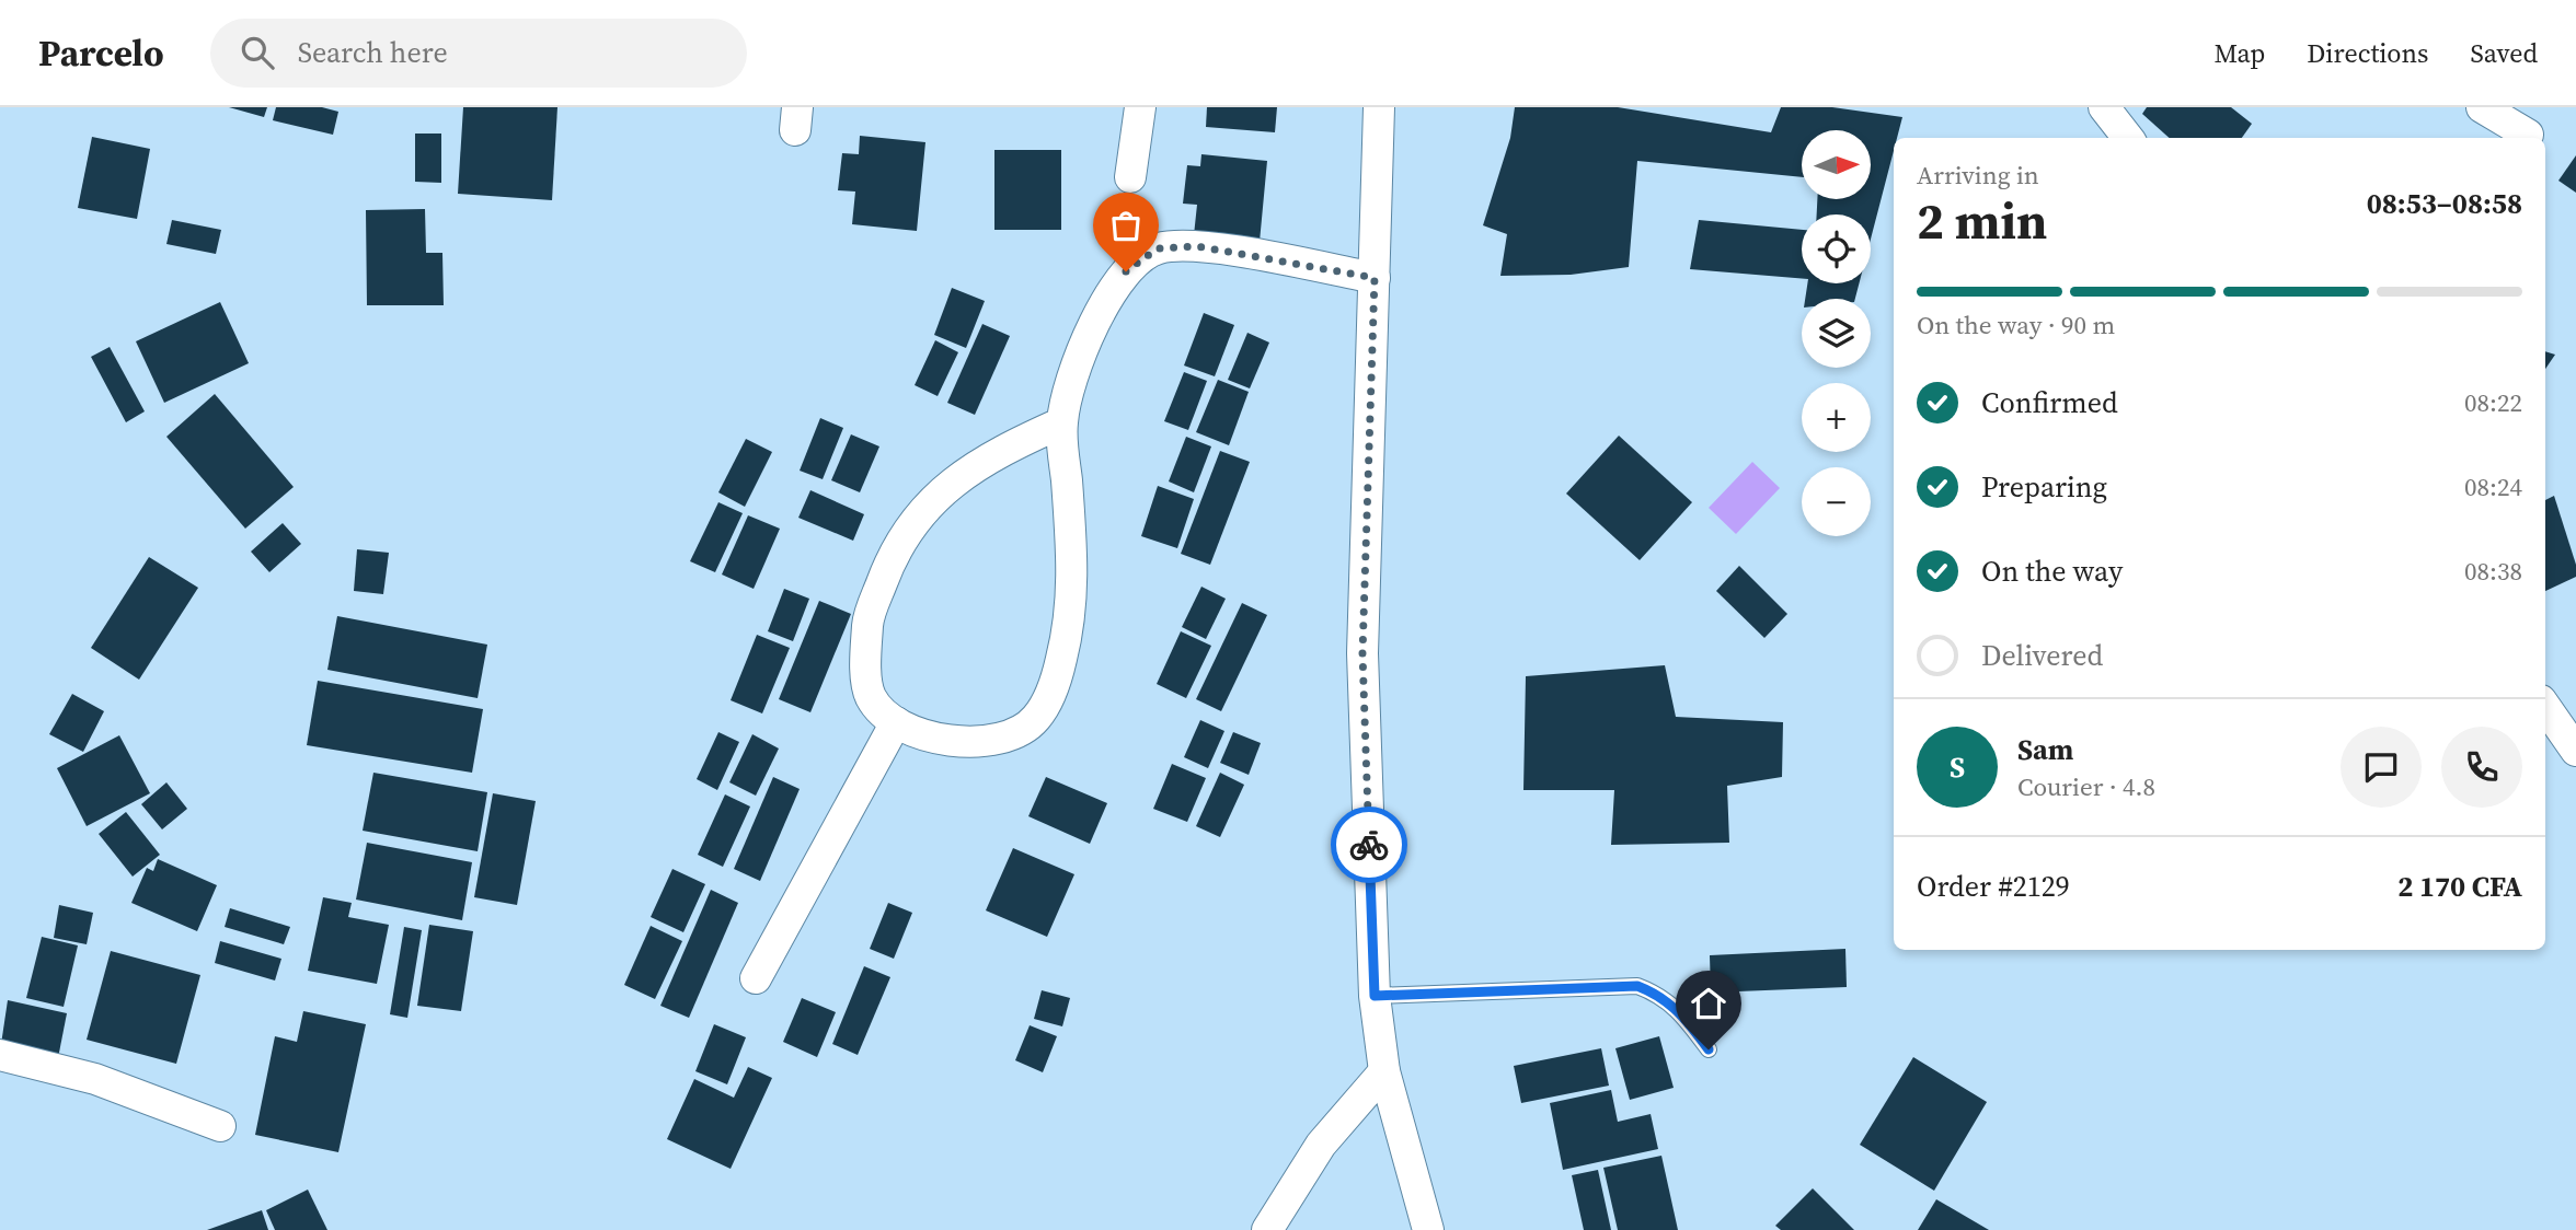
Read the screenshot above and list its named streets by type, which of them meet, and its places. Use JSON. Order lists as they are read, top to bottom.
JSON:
{
  "north": "right",
  "page": {
    "header": "Parcelo",
    "search": "Search here",
    "nav": ["Map", "Directions", "Saved"],
    "map_buttons": ["+", "−"],
    "heading": ["2 min", "Arriving in", "08:53–08:58"],
    "panel": [
      "Sam",
      "Courier · 4.8",
      "Order #2129",
      "2 170 CFA"
    ],
    "bar": "On the way · 90 m",
    "list": [
      ["Confirmed", "08:22"],
      ["Preparing", "08:24"],
      ["On the way", "08:38"],
      "Delivered"
    ],
    "round": "S"
  }
}
